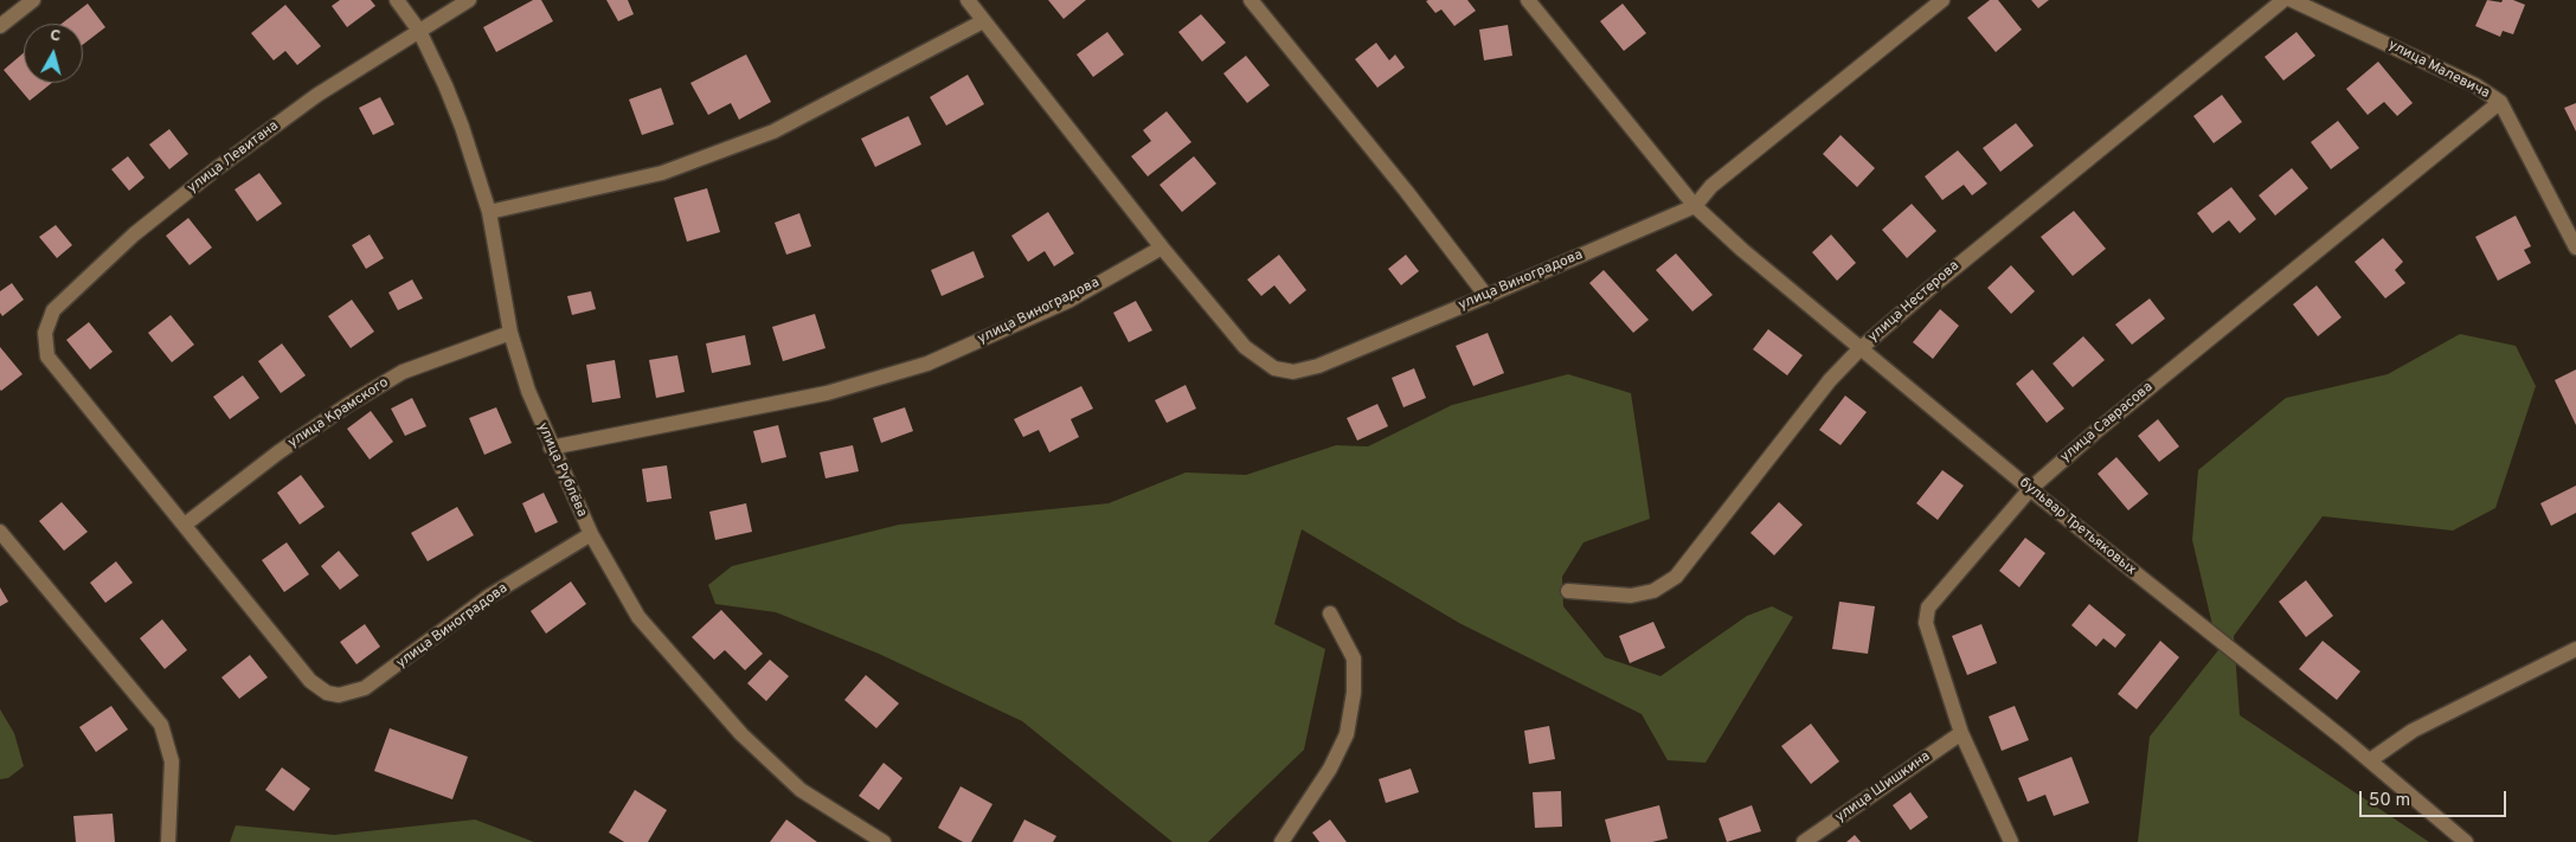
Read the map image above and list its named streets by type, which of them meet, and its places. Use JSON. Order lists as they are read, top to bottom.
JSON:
{
  "streets": {
    "street": [
      "улица Малевича",
      "улица Левитана",
      "улица Виноградова",
      "улица Нестерова",
      "улица Крамского",
      "улица Саврасова",
      "улица Рублёва",
      "бульвар Третьяковых",
      "улица Шишкина"
    ]
  },
  "crossings": [
    ["улица Малевича", "улица Саврасова"],
    ["улица Левитана", "улица Виноградова"],
    ["улица Левитана", "улица Крамского"],
    ["улица Левитана", "улица Рублёва"],
    ["улица Виноградова", "улица Крамского"],
    ["улица Виноградова", "улица Рублёва"],
    ["улица Виноградова", "бульвар Третьяковых"],
    ["улица Нестерова", "бульвар Третьяковых"],
    ["улица Крамского", "улица Рублёва"],
    ["улица Саврасова", "бульвар Третьяковых"],
    ["улица Саврасова", "улица Шишкина"]
  ],
  "scale_bar": "50 m",
  "north": "top"
}
